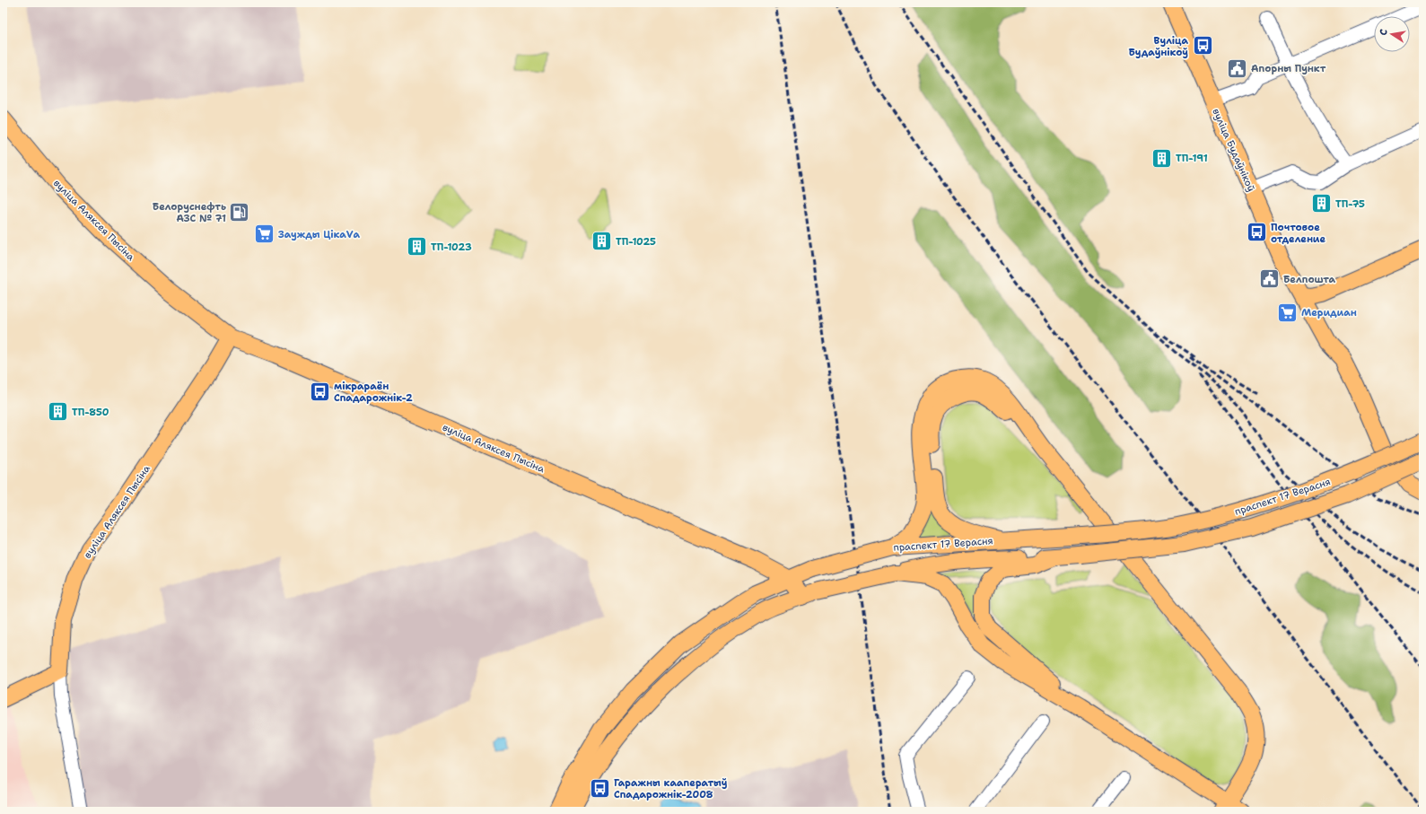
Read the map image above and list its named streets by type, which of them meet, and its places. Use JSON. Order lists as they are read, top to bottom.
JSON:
{
  "streets": {
    "main road": ["вуліца Будаўнікоў", "вуліца Аляксея Пысіна", "праспект 17 Верасня"]
  },
  "crossings": [
    ["вуліца Аляксея Пысіна", "праспект 17 Верасня"]
  ],
  "places": {
    "bus stop": [
      "Вуліца Будаўнікоў",
      "Почтовое отделение",
      "мікрараён Спадарожнік-2",
      "Гаражны кааператыў Спадарожнік-2008"
    ],
    "public building": ["Апорны Пункт", "Белпошта"],
    "building": [
      "ТП-191",
      "ТП-75",
      "ТП-1025",
      "ТП-1023",
      "ТП-850"
    ],
    "fuel station": ["Белоруснефть АЗС № 71"],
    "supermarket": ["Заужды ЦікаVа", "Меридиан"]
  },
  "north": "left"
}
